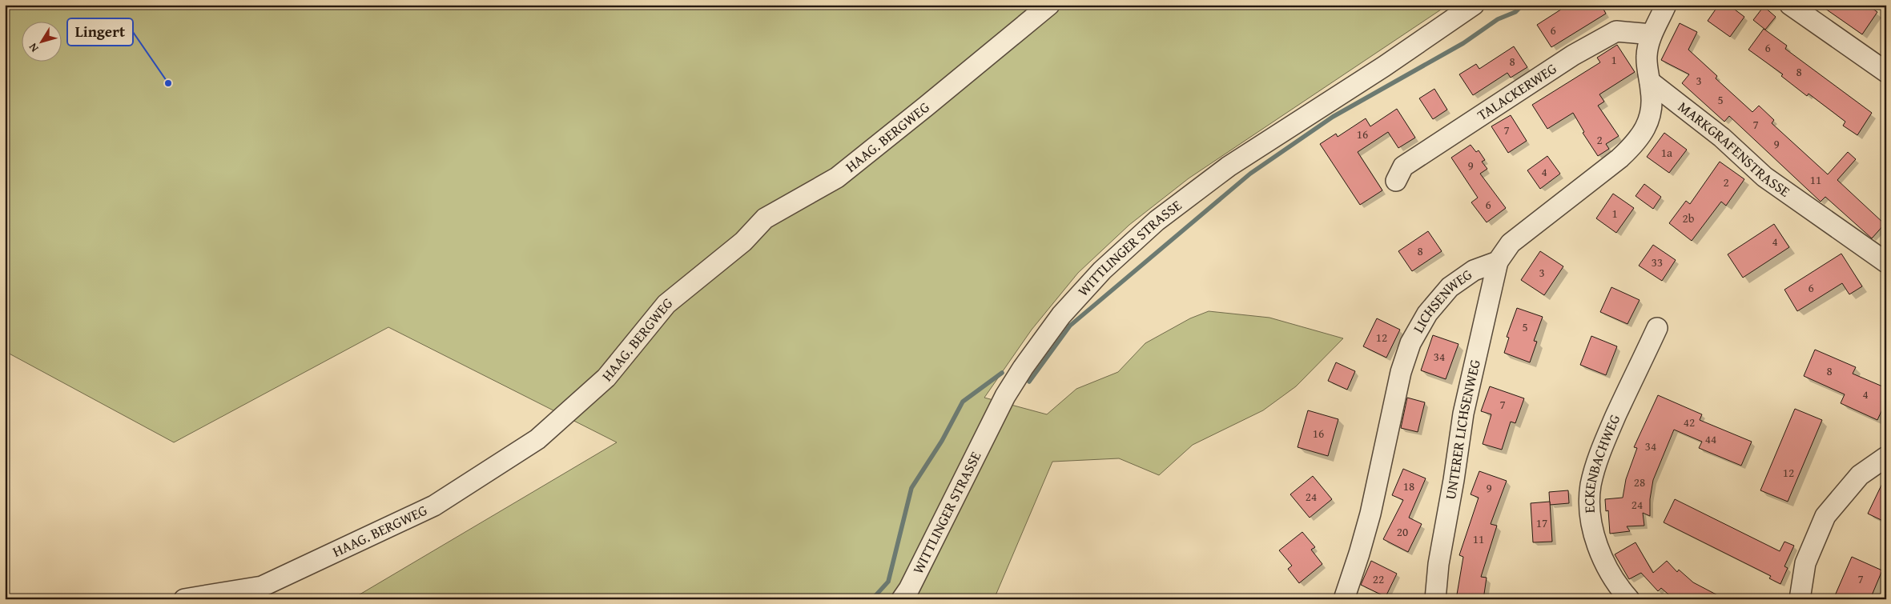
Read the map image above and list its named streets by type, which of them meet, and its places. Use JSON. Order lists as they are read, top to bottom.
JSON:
{
  "streets": {
    "street": [
      "TALACKERWEG",
      "HAAG. BERGWEG",
      "MARKGRAFENSTRASSE",
      "WITTLINGER STRASSE",
      "LICHSENWEG",
      "UNTERER LICHSENWEG",
      "ECKENBACHWEG"
    ]
  },
  "crossings": [
    ["LICHSENWEG", "UNTERER LICHSENWEG"]
  ],
  "places": ["Lingert"],
  "house_numbers": [
    "6",
    "6",
    "1",
    "8",
    "8",
    "3",
    "5",
    "7",
    "7",
    "16",
    "2",
    "9",
    "1a",
    "9",
    "4",
    "11",
    "2",
    "6",
    "1",
    "2b",
    "4",
    "8",
    "33",
    "3",
    "6",
    "5",
    "12",
    "34",
    "8",
    "4",
    "7",
    "42",
    "16",
    "44",
    "34",
    "12",
    "28",
    "18",
    "9",
    "24",
    "24",
    "17",
    "20",
    "11",
    "22",
    "7"
  ],
  "north": "bottom left"
}
